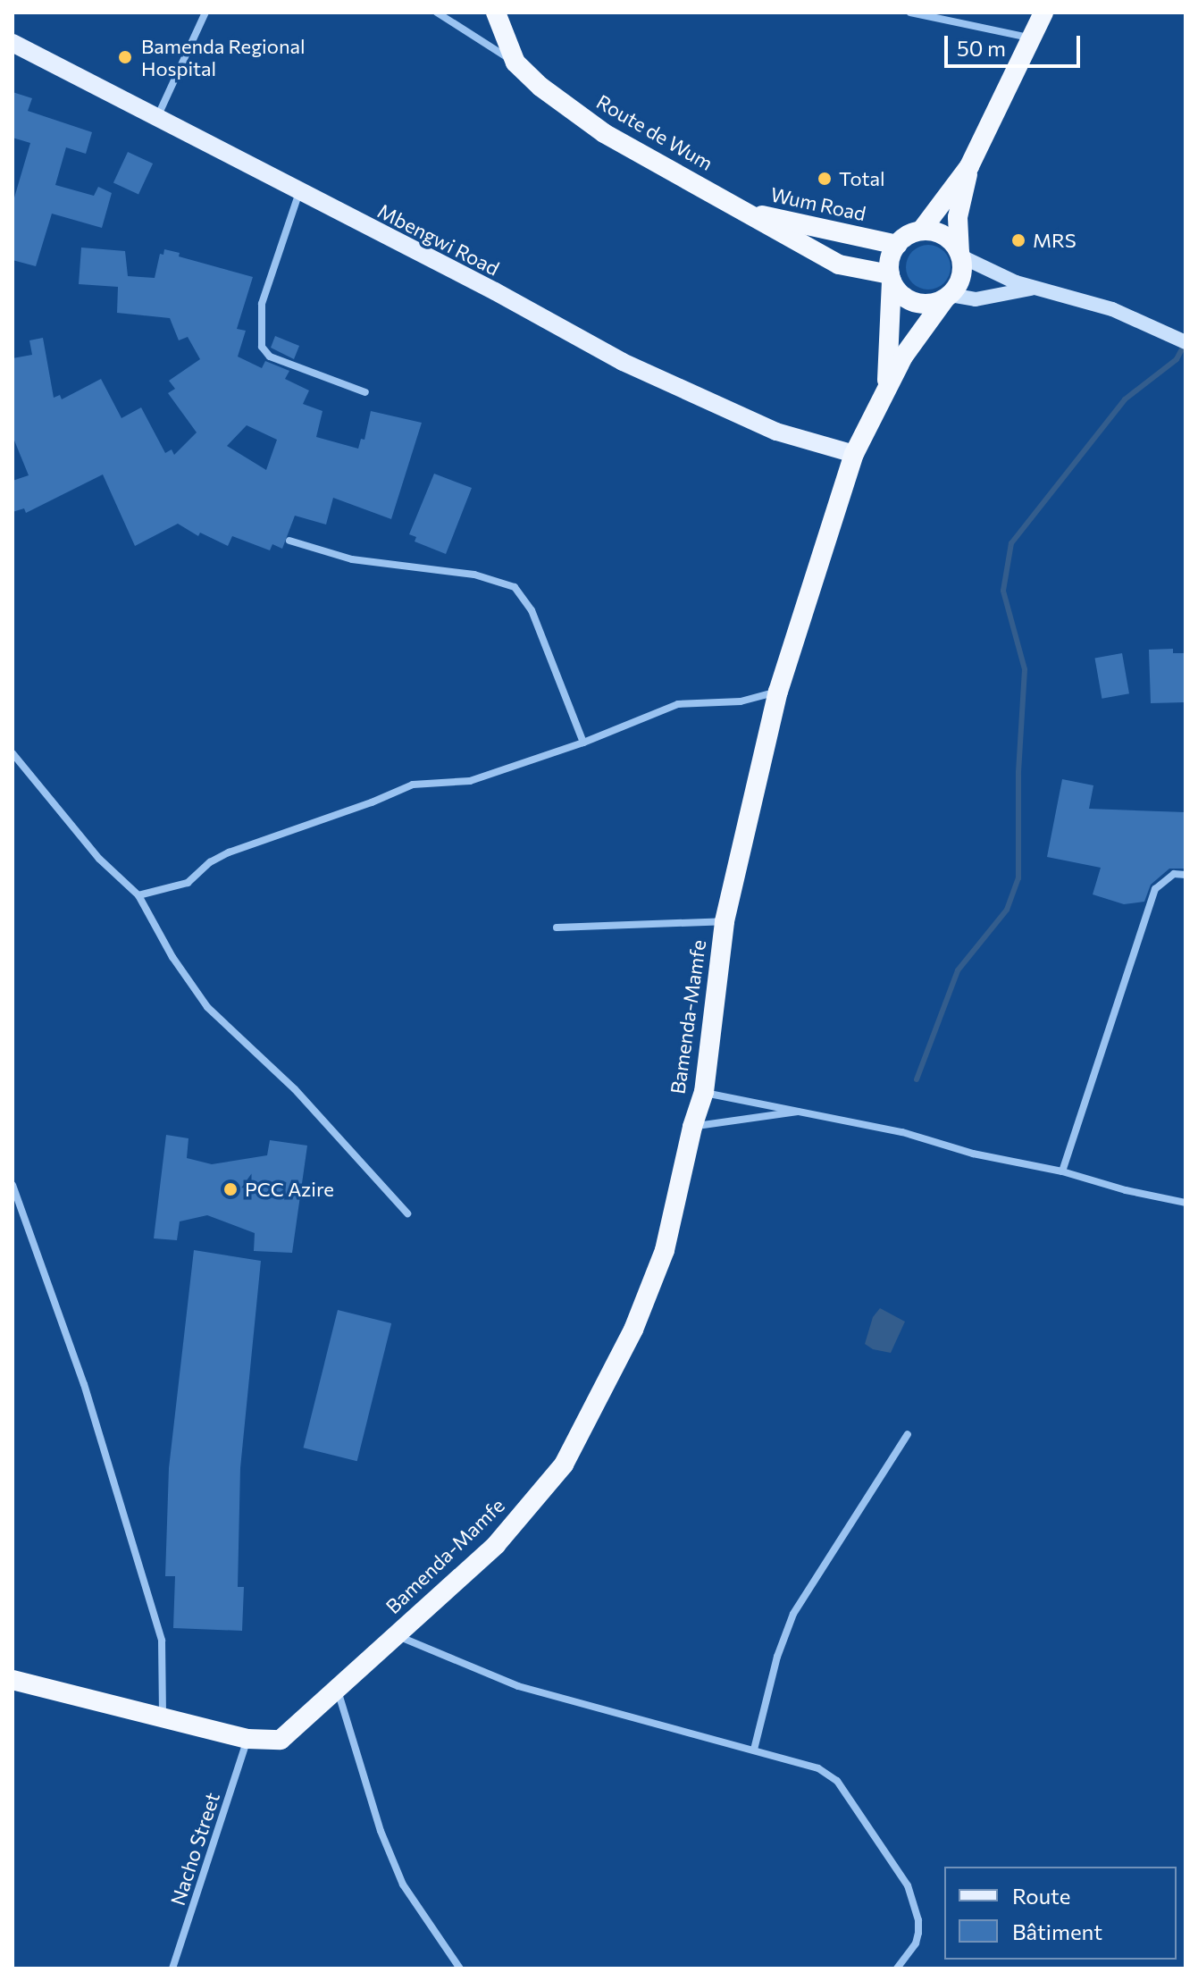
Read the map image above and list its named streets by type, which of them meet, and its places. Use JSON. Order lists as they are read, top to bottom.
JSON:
{
  "streets": {
    "highway": ["Route de Wum", "Wum Road", "Bamenda-Mamfe"],
    "main road": ["Mbengwi Road"],
    "street": ["Nacho Street"]
  },
  "crossings": [
    ["Route de Wum", "Wum Road"],
    ["Wum Road", "Bamenda-Mamfe"],
    ["Mbengwi Road", "Bamenda-Mamfe"],
    ["Bamenda-Mamfe", "Nacho Street"]
  ],
  "places": [
    "Bamenda Regional Hospital",
    "Total",
    "MRS",
    "PCC Azire"
  ],
  "legend": ["Route", "Bâtiment"],
  "scale_bar": "50 m"
}
